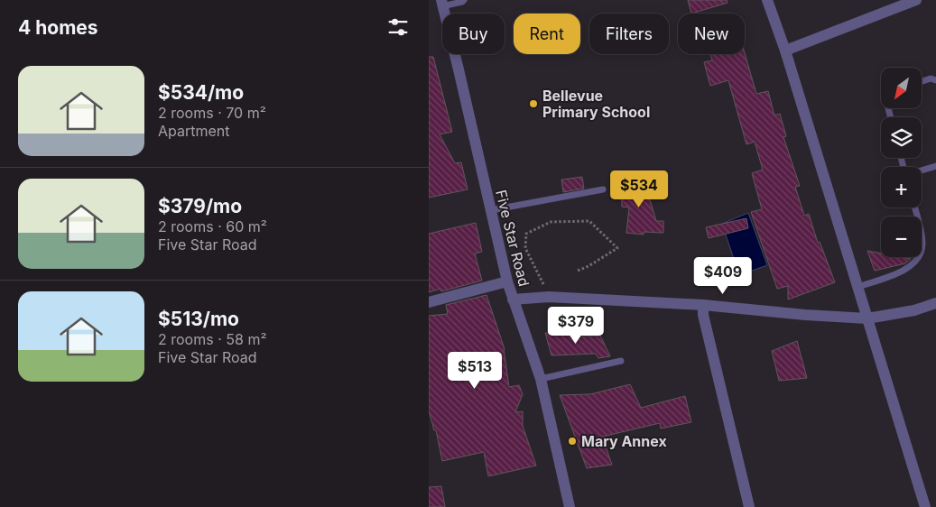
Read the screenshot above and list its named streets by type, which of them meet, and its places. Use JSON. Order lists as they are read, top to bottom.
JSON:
{
  "streets": {
    "street": ["Five Star Road"]
  },
  "places": ["Bellevue Primary School", "Mary Annex"],
  "north": "bottom left",
  "page": {
    "heading": "4 homes",
    "chip": [
      "Buy",
      "Rent",
      "Filters",
      "New"
    ],
    "list": [
      {
        "name": "$534/mo",
        "note": "2 rooms · 70 m² · Apartment"
      },
      {
        "name": "$379/mo",
        "note": "2 rooms · 60 m² · Five Star Road"
      },
      {
        "name": "$513/mo",
        "note": "2 rooms · 58 m² · Five Star Road"
      }
    ],
    "map_buttons": ["+", "−"],
    "price": [
      "$534",
      "$409",
      "$379",
      "$513"
    ]
  }
}
